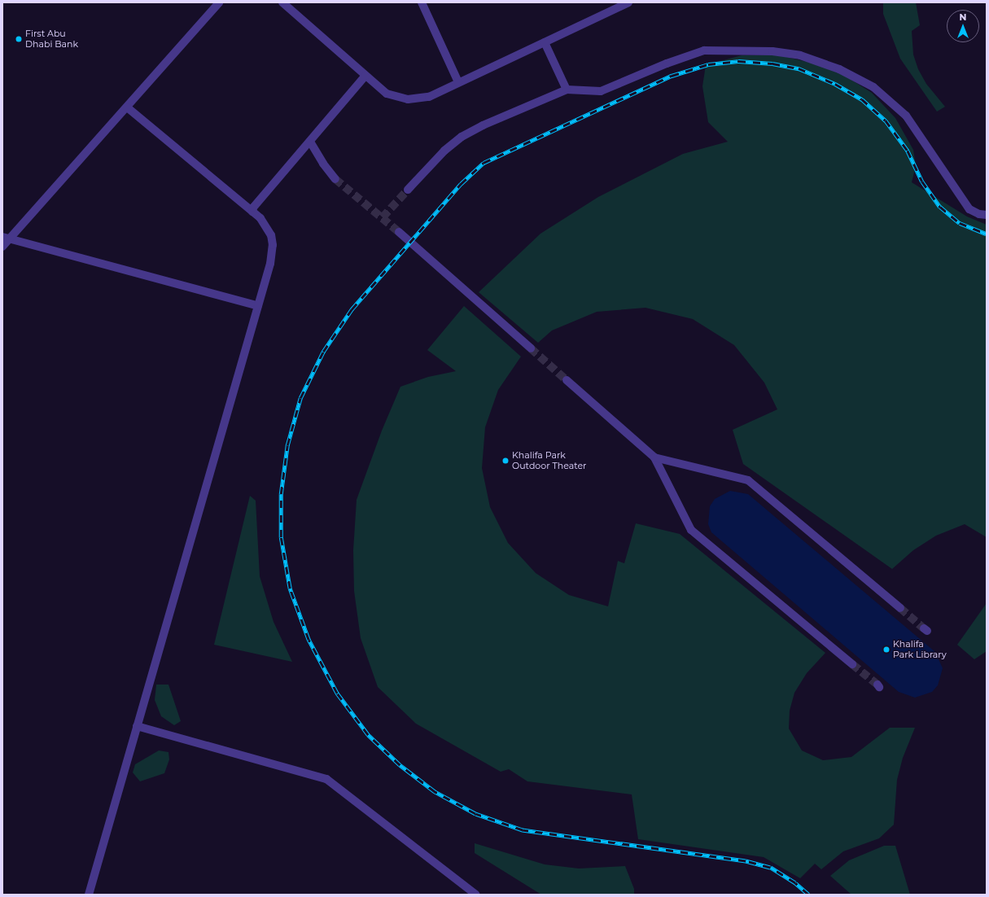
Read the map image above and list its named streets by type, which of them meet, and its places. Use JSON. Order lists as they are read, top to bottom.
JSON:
{
  "places": ["First Abu Dhabi Bank", "Khalifa Park Outdoor Theater", "Khalifa Park Library"],
  "north": "top"
}
